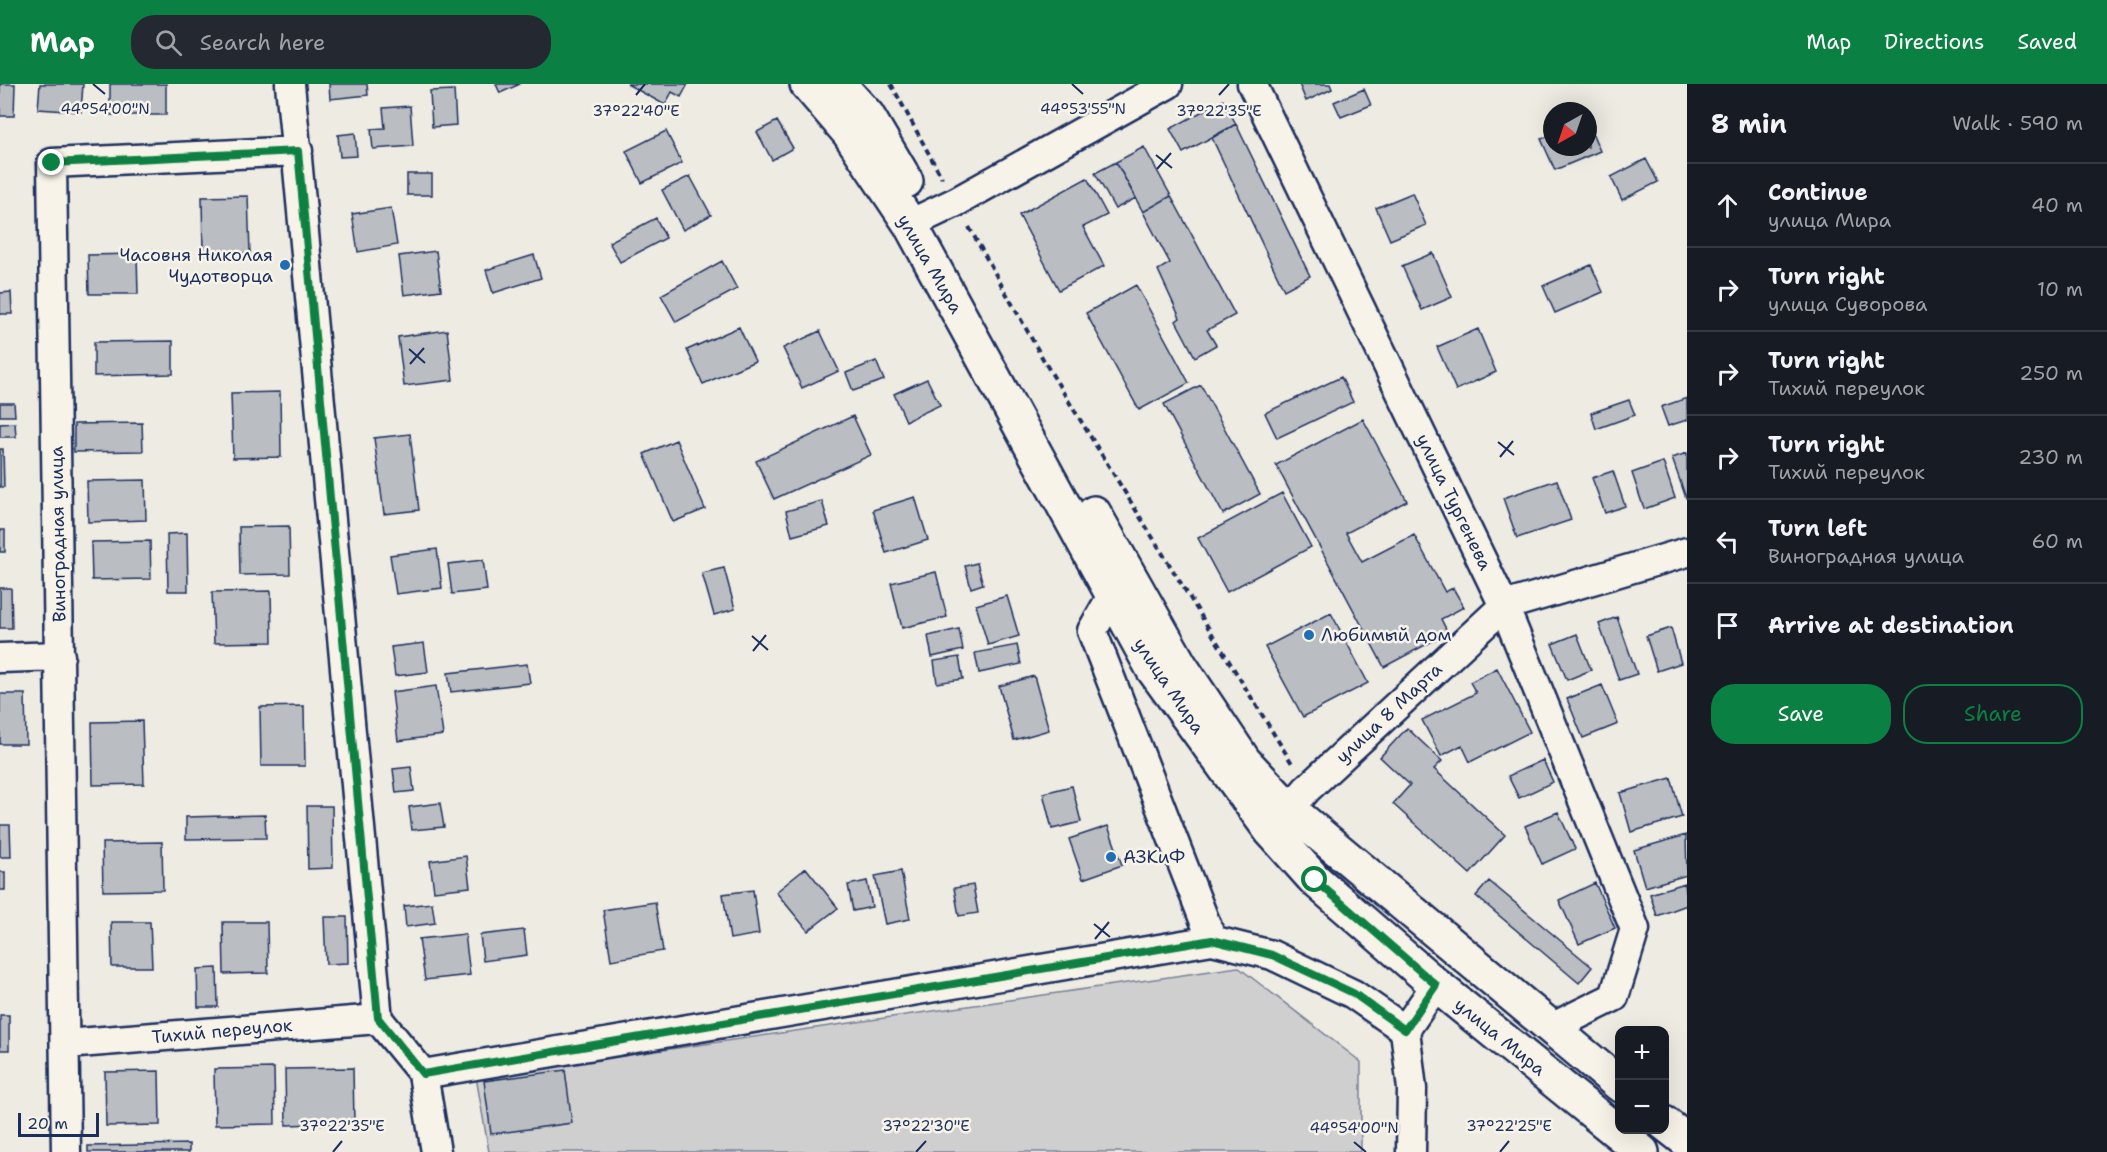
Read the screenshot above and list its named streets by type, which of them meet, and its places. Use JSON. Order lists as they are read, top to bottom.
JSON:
{
  "streets": {
    "main road": ["улица Мира"],
    "street": [
      "улица Тургенева",
      "Виноградная улица",
      "улица 8 Марта",
      "Тихий переулок"
    ]
  },
  "crossings": [
    ["улица Мира", "улица Тургенева"],
    ["улица Мира", "улица 8 Марта"],
    ["улица Тургенева", "улица 8 Марта"],
    ["Виноградная улица", "Тихий переулок"]
  ],
  "places": ["Часовня Николая Чудотворца", "Любимый дом", "АЗКиФ"],
  "scale_bar": "20 m",
  "north": "bottom left",
  "page": {
    "header": "Map",
    "search": "Search here",
    "nav": ["Map", "Directions", "Saved"],
    "heading": ["8 min", "Walk · 590 m"],
    "list": [
      ["Continue", "улица Мира", "40 m"],
      ["Turn right", "улица Суворова", "10 m"],
      ["Turn right", "Тихий переулок", "250 m"],
      ["Turn right", "Тихий переулок", "230 m"],
      ["Turn left", "Виноградная улица", "60 m"],
      "Arrive at destination"
    ],
    "buttons": ["Save", "Share"],
    "map_buttons": ["+", "−"],
    "scale": "20 m"
  },
  "coordinates": [
    "44°54'00\"N",
    "44°53'55\"N",
    "37°22'40\"E",
    "37°22'35\"E",
    "37°22'30\"E",
    "37°22'25\"E"
  ]
}
